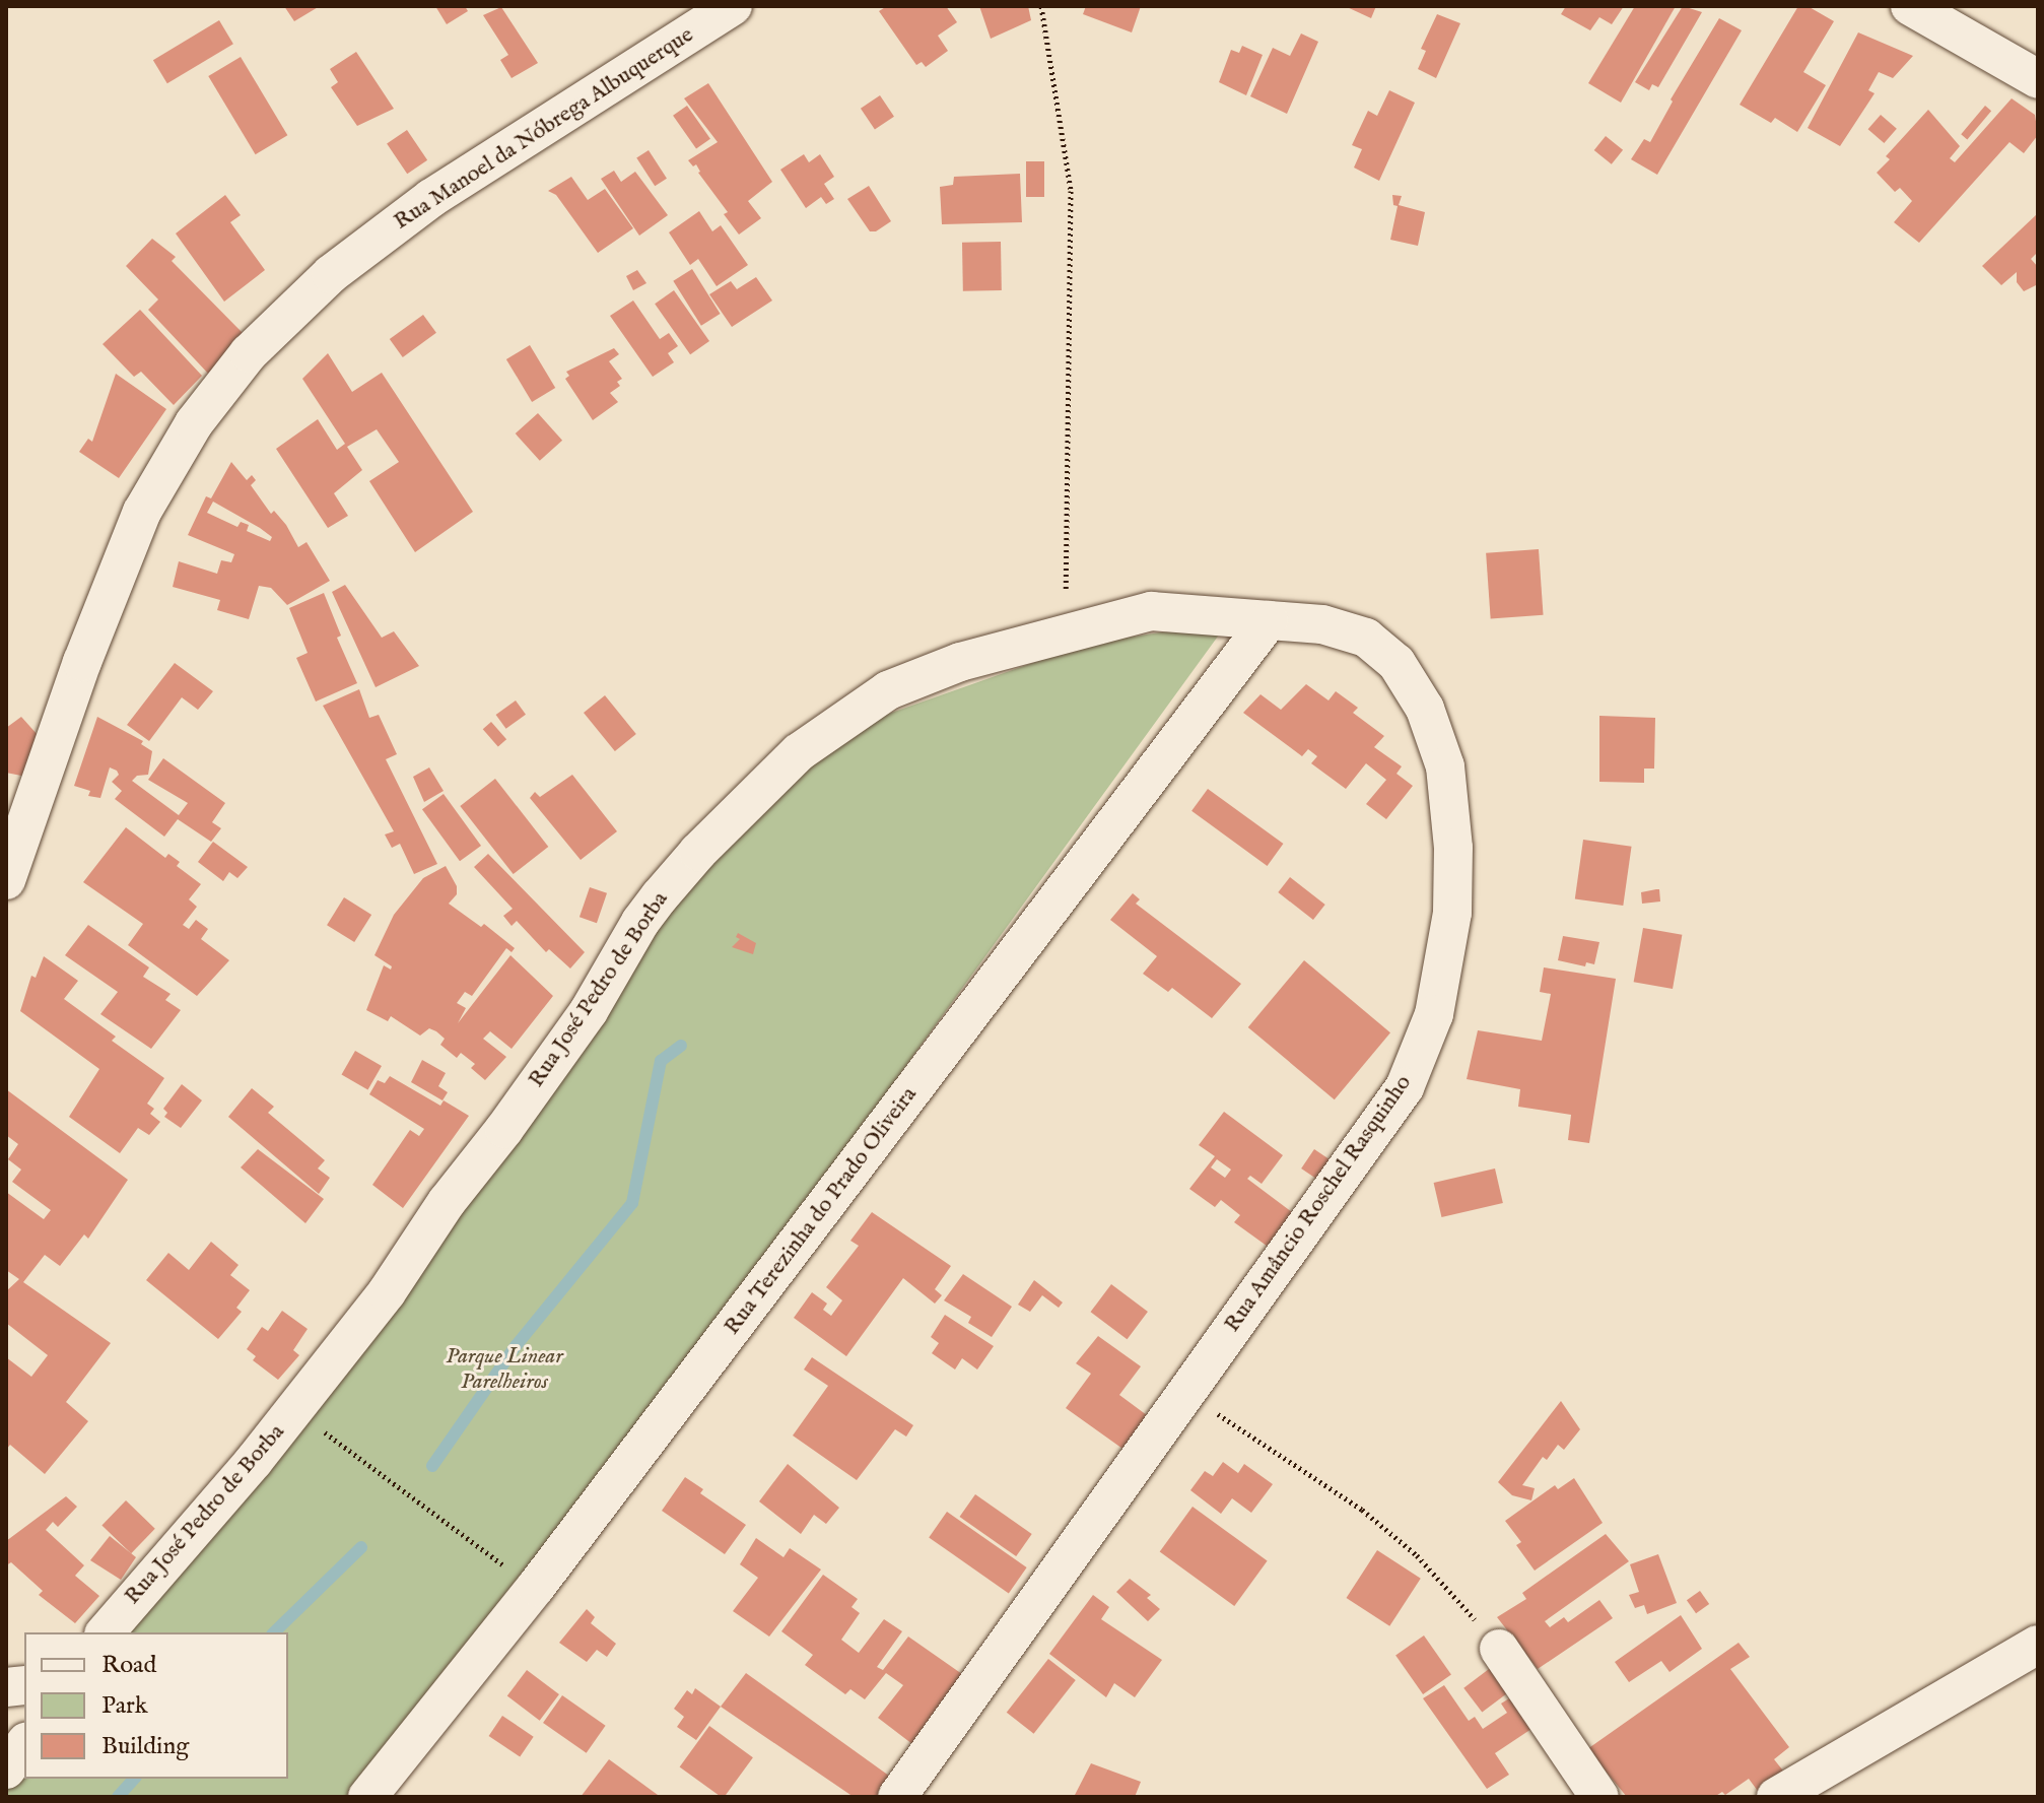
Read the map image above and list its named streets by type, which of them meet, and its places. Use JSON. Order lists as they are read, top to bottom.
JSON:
{
  "streets": {
    "street": [
      "Rua Manoel da Nóbrega Albuquerque",
      "Rua José Pedro de Borba",
      "Rua Amâncio Roschel Rasquinho",
      "Rua Terezinha do Prado Oliveira"
    ]
  },
  "crossings": [
    ["Rua José Pedro de Borba", "Rua Amâncio Roschel Rasquinho"],
    ["Rua José Pedro de Borba", "Rua Terezinha do Prado Oliveira"],
    ["Rua Amâncio Roschel Rasquinho", "Rua Terezinha do Prado Oliveira"]
  ],
  "parks": ["Parque Linear Parelheiros"],
  "legend": ["Road", "Park", "Building"]
}
